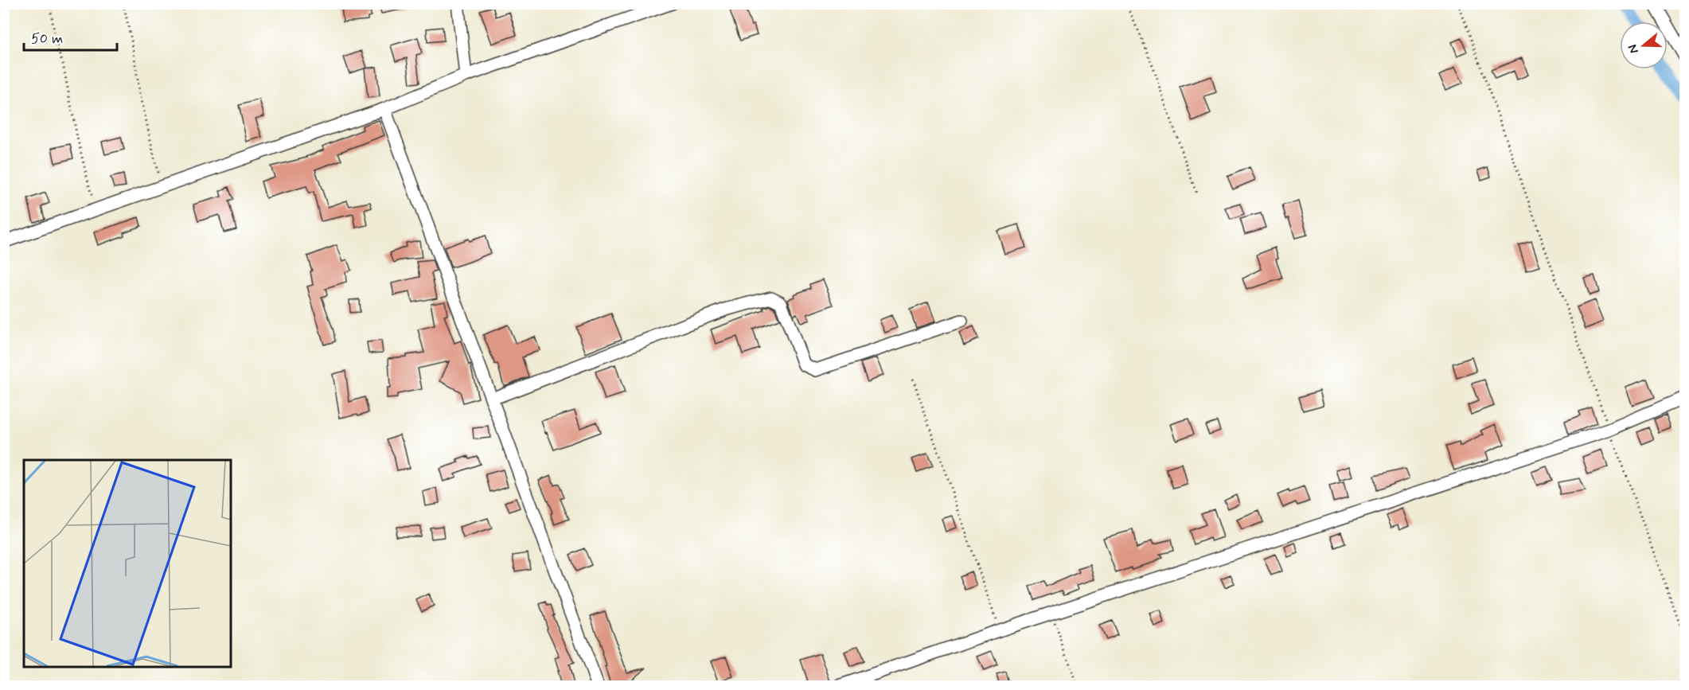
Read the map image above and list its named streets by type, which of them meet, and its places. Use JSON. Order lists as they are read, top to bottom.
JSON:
{
  "scale_bar": "50 m",
  "north": "left"
}
